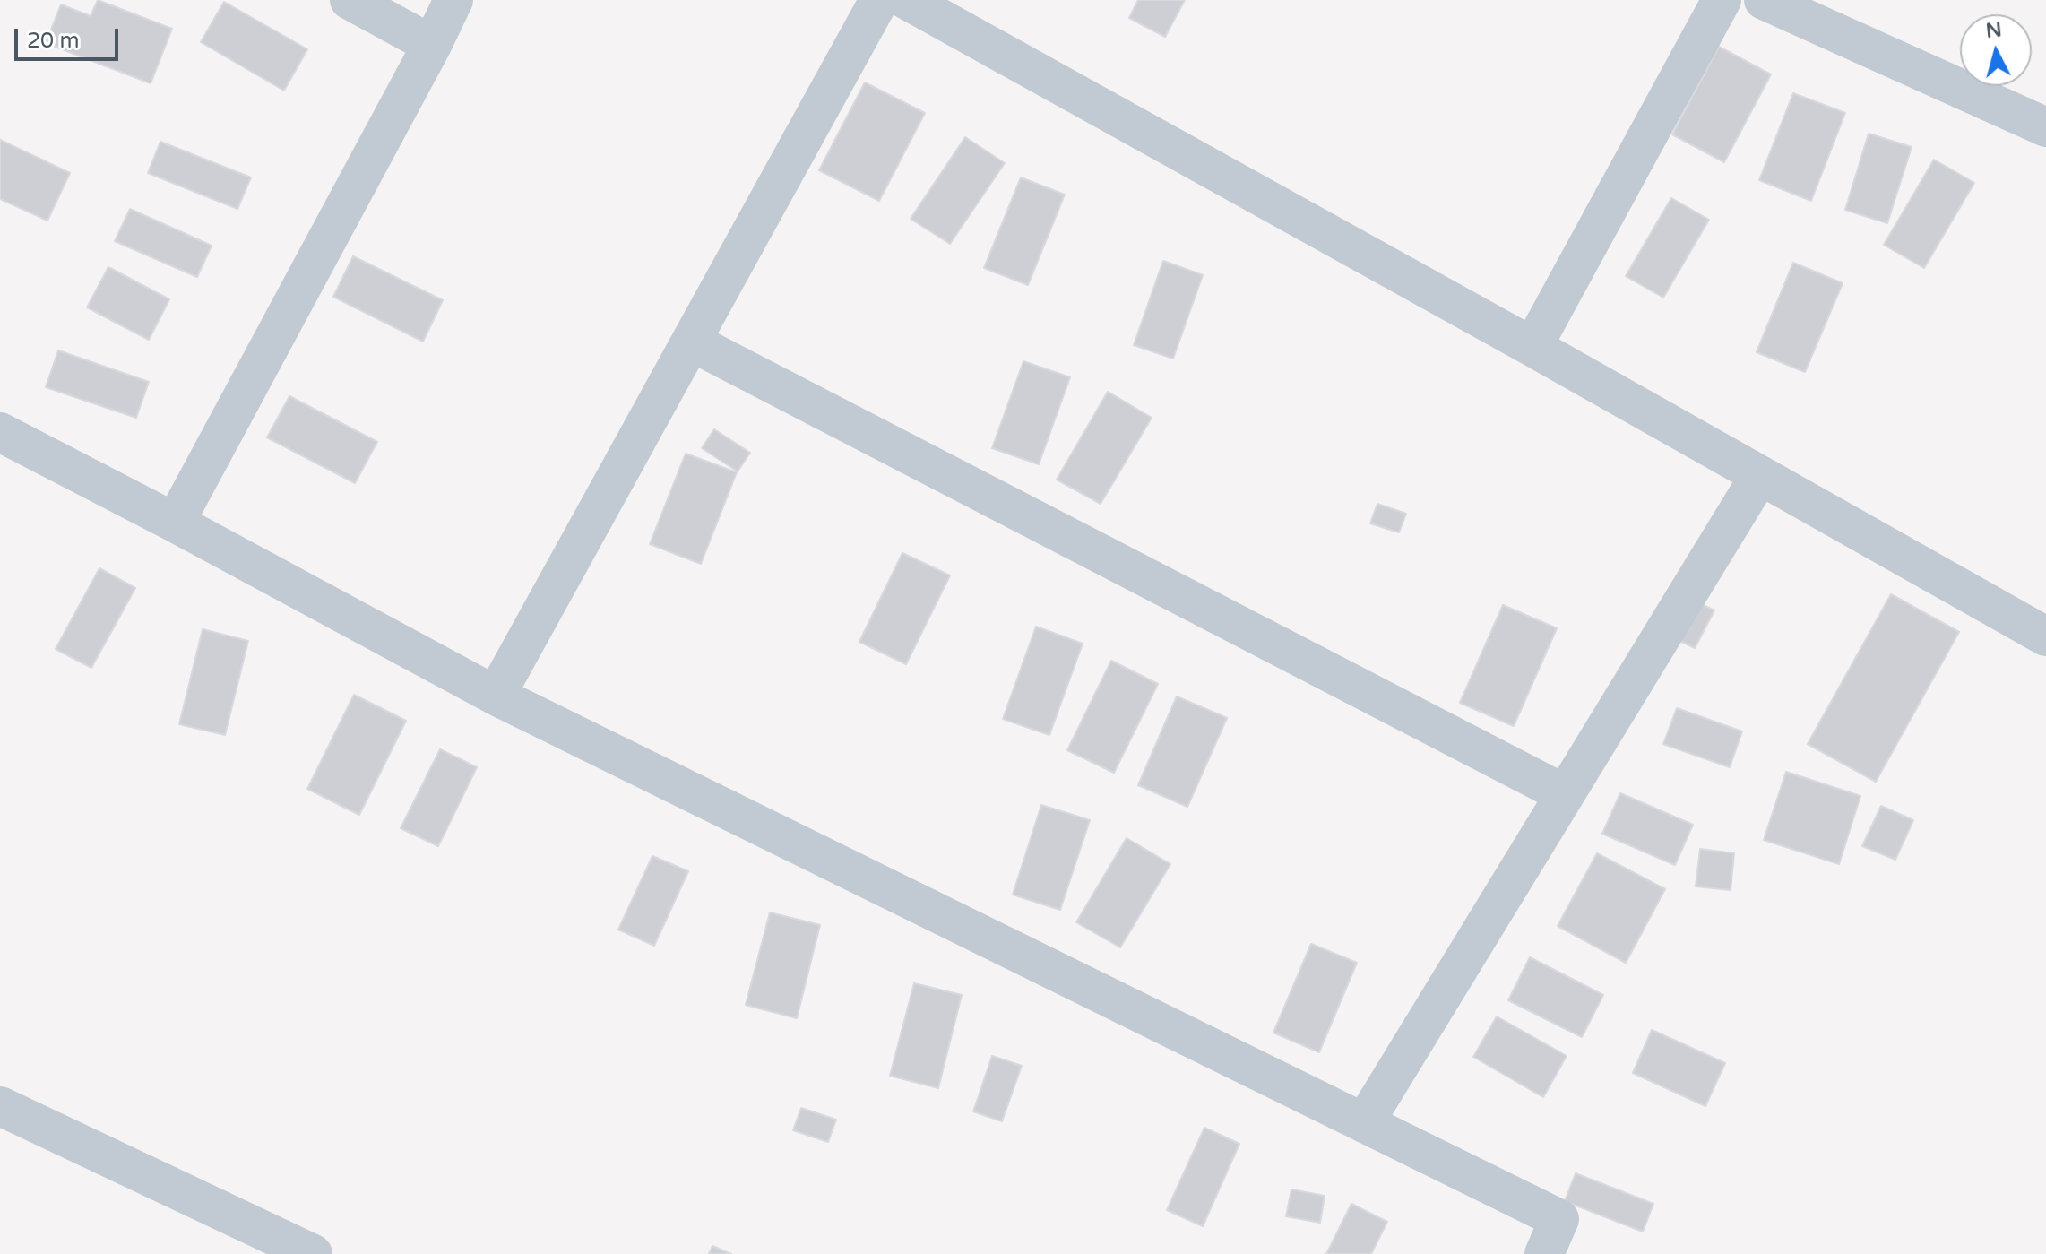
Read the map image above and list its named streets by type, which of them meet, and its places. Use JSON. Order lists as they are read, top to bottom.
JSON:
{
  "scale_bar": "20 m",
  "north": "top"
}
